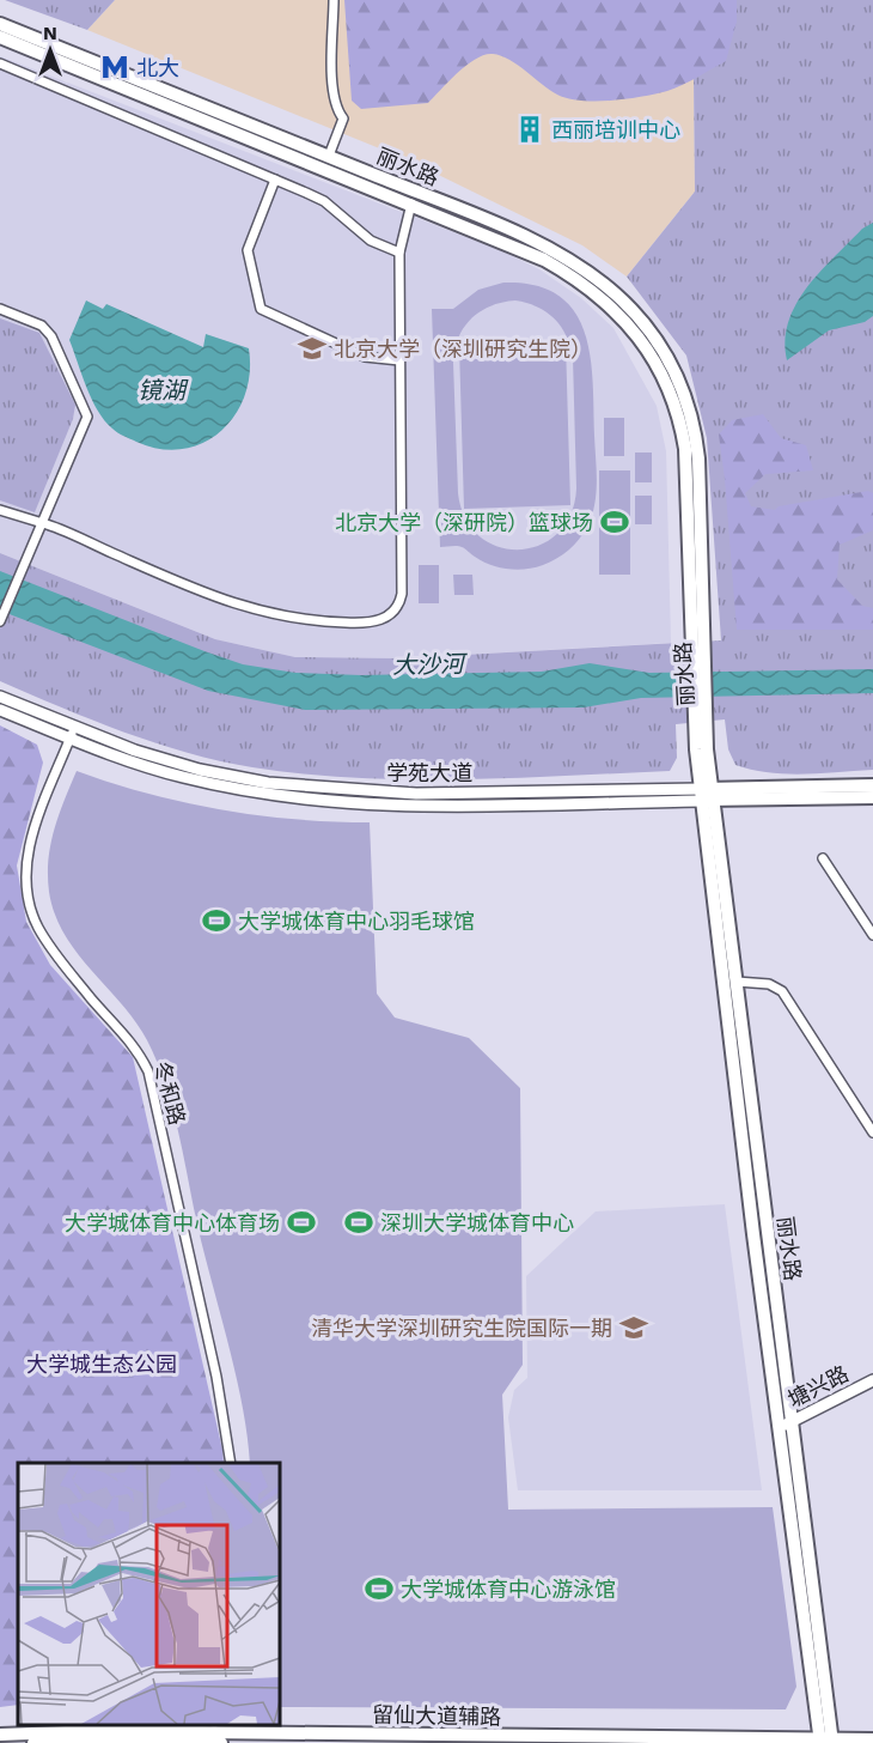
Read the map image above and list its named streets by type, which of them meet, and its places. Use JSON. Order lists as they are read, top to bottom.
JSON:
{
  "streets": {
    "main road": ["丽水路", "学苑大道", "留仙大道辅路"],
    "street": ["冬和路", "塘兴路"]
  },
  "crossings": [
    ["丽水路", "学苑大道"],
    ["丽水路", "塘兴路"],
    ["丽水路", "留仙大道辅路"],
    ["学苑大道", "冬和路"]
  ],
  "water": ["镜湖", "大沙河"],
  "parks": ["大学城生态公园"],
  "places": {
    "metro station": ["北大"],
    "building": ["西丽培训中心"],
    "school or university": ["北京大学（深圳研究生院）", "清华大学深圳研究生院国际一期"],
    "sports": [
      "北京大学（深研院）篮球场",
      "大学城体育中心羽毛球馆",
      "大学城体育中心体育场",
      "深圳大学城体育中心",
      "大学城体育中心游泳馆"
    ]
  },
  "north": "top"
}
